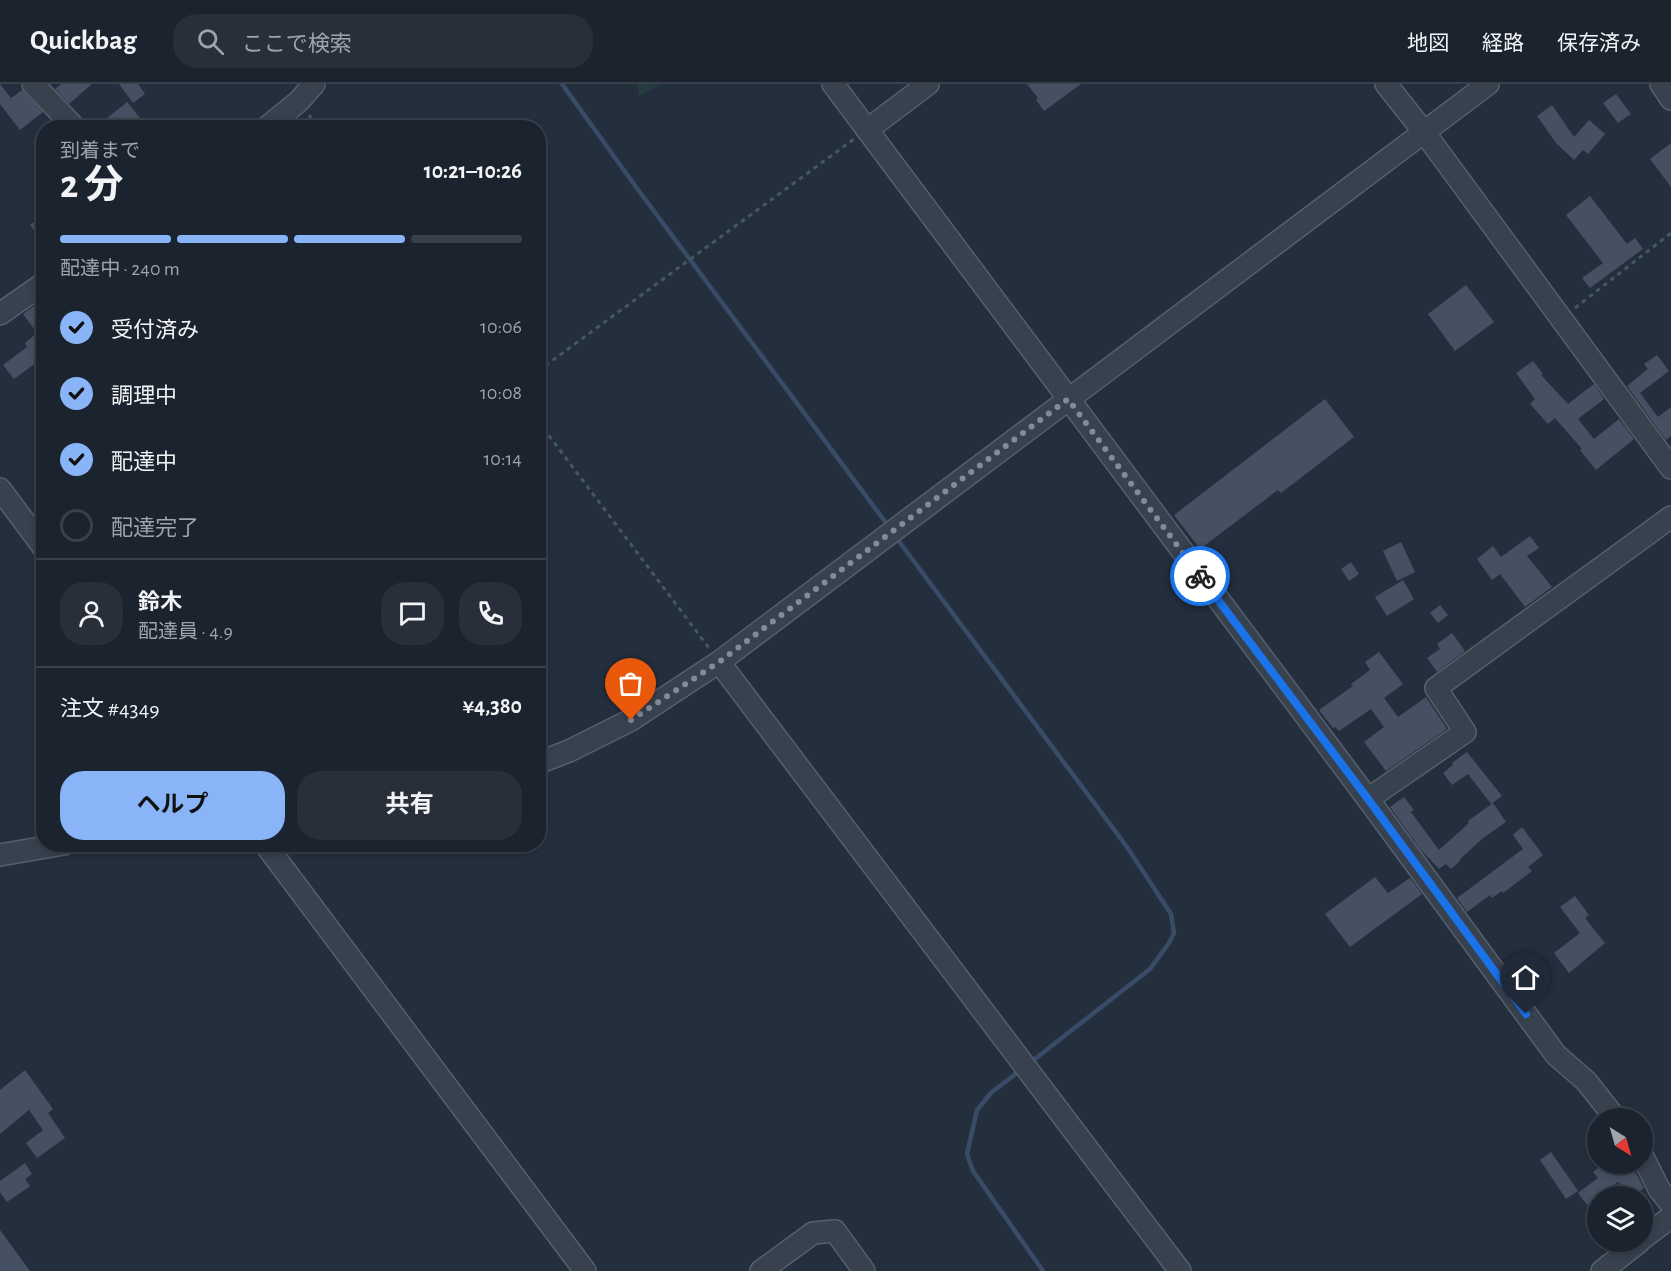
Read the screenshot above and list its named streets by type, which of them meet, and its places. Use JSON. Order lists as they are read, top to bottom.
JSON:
{
  "north": "bottom right",
  "page": {
    "header": "Quickbag",
    "search": "ここで検索",
    "nav": ["地図", "経路", "保存済み"],
    "heading": ["2 分", "到着まで", "10:21–10:26"],
    "panel": [
      "鈴木",
      "配達員 · 4.9",
      "注文 #4349",
      "¥4,380"
    ],
    "bar": "配達中 · 240 m",
    "list": [
      ["受付済み", "10:06"],
      ["調理中", "10:08"],
      ["配達中", "10:14"],
      "配達完了"
    ],
    "buttons": ["ヘルプ", "共有"]
  }
}
